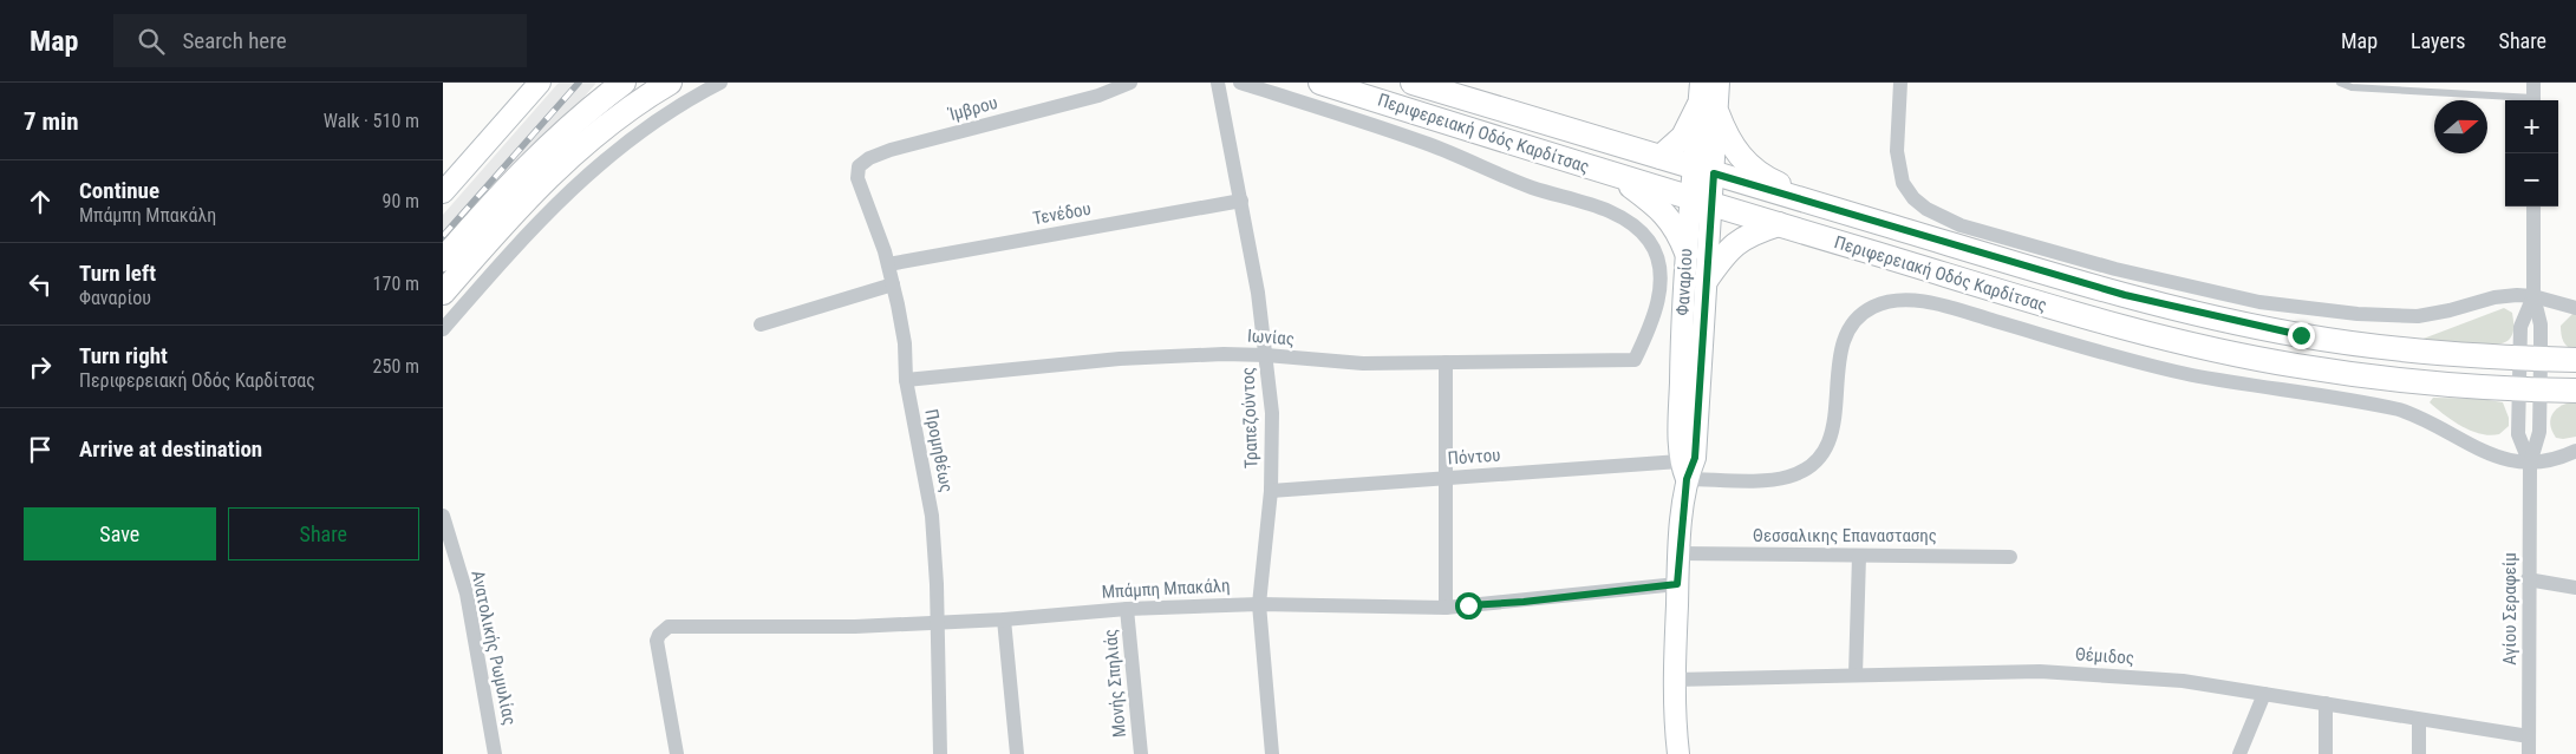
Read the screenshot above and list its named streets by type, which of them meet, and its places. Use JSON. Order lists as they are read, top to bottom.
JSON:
{
  "streets": {
    "main road": ["Περιφερειακή Οδός Καρδίτσας", "Φαναρίου"],
    "street": [
      "Ίμβρου",
      "Τενέδου",
      "Ιωνίας",
      "Τραπεζούντος",
      "Προμηθέως",
      "Πόντου",
      "Θεσσαλικης Επαναστασης",
      "Μπάμπη Μπακάλη",
      "Αγίου Σεραφείμ",
      "Ανατολικής Ρωμυλίας",
      "Θέμιδος",
      "Μονής Σπηλιάς"
    ]
  },
  "crossings": [
    ["Ίμβρου", "Προμηθέως"],
    ["Περιφερειακή Οδός Καρδίτσας", "Φαναρίου"],
    ["Περιφερειακή Οδός Καρδίτσας", "Αγίου Σεραφείμ"],
    ["Τενέδου", "Τραπεζούντος"],
    ["Τενέδου", "Προμηθέως"],
    ["Φαναρίου", "Πόντου"],
    ["Φαναρίου", "Θεσσαλικης Επαναστασης"],
    ["Φαναρίου", "Μπάμπη Μπακάλη"],
    ["Φαναρίου", "Θέμιδος"],
    ["Ιωνίας", "Τραπεζούντος"],
    ["Ιωνίας", "Προμηθέως"],
    ["Τραπεζούντος", "Πόντου"],
    ["Τραπεζούντος", "Μπάμπη Μπακάλη"],
    ["Προμηθέως", "Μπάμπη Μπακάλη"],
    ["Πόντου", "Αγίου Σεραφείμ"],
    ["Μπάμπη Μπακάλη", "Μονής Σπηλιάς"],
    ["Αγίου Σεραφείμ", "Θέμιδος"]
  ],
  "north": "right",
  "page": {
    "header": "Map",
    "search": "Search here",
    "nav": ["Map", "Layers", "Share"],
    "heading": ["7 min", "Walk · 510 m"],
    "map_buttons": ["+", "−"],
    "list": [
      ["Continue", "Μπάμπη Μπακάλη", "90 m"],
      ["Turn left", "Φαναρίου", "170 m"],
      ["Turn right", "Περιφερειακή Οδός Καρδίτσας", "250 m"],
      "Arrive at destination"
    ],
    "buttons": ["Save", "Share"]
  }
}
